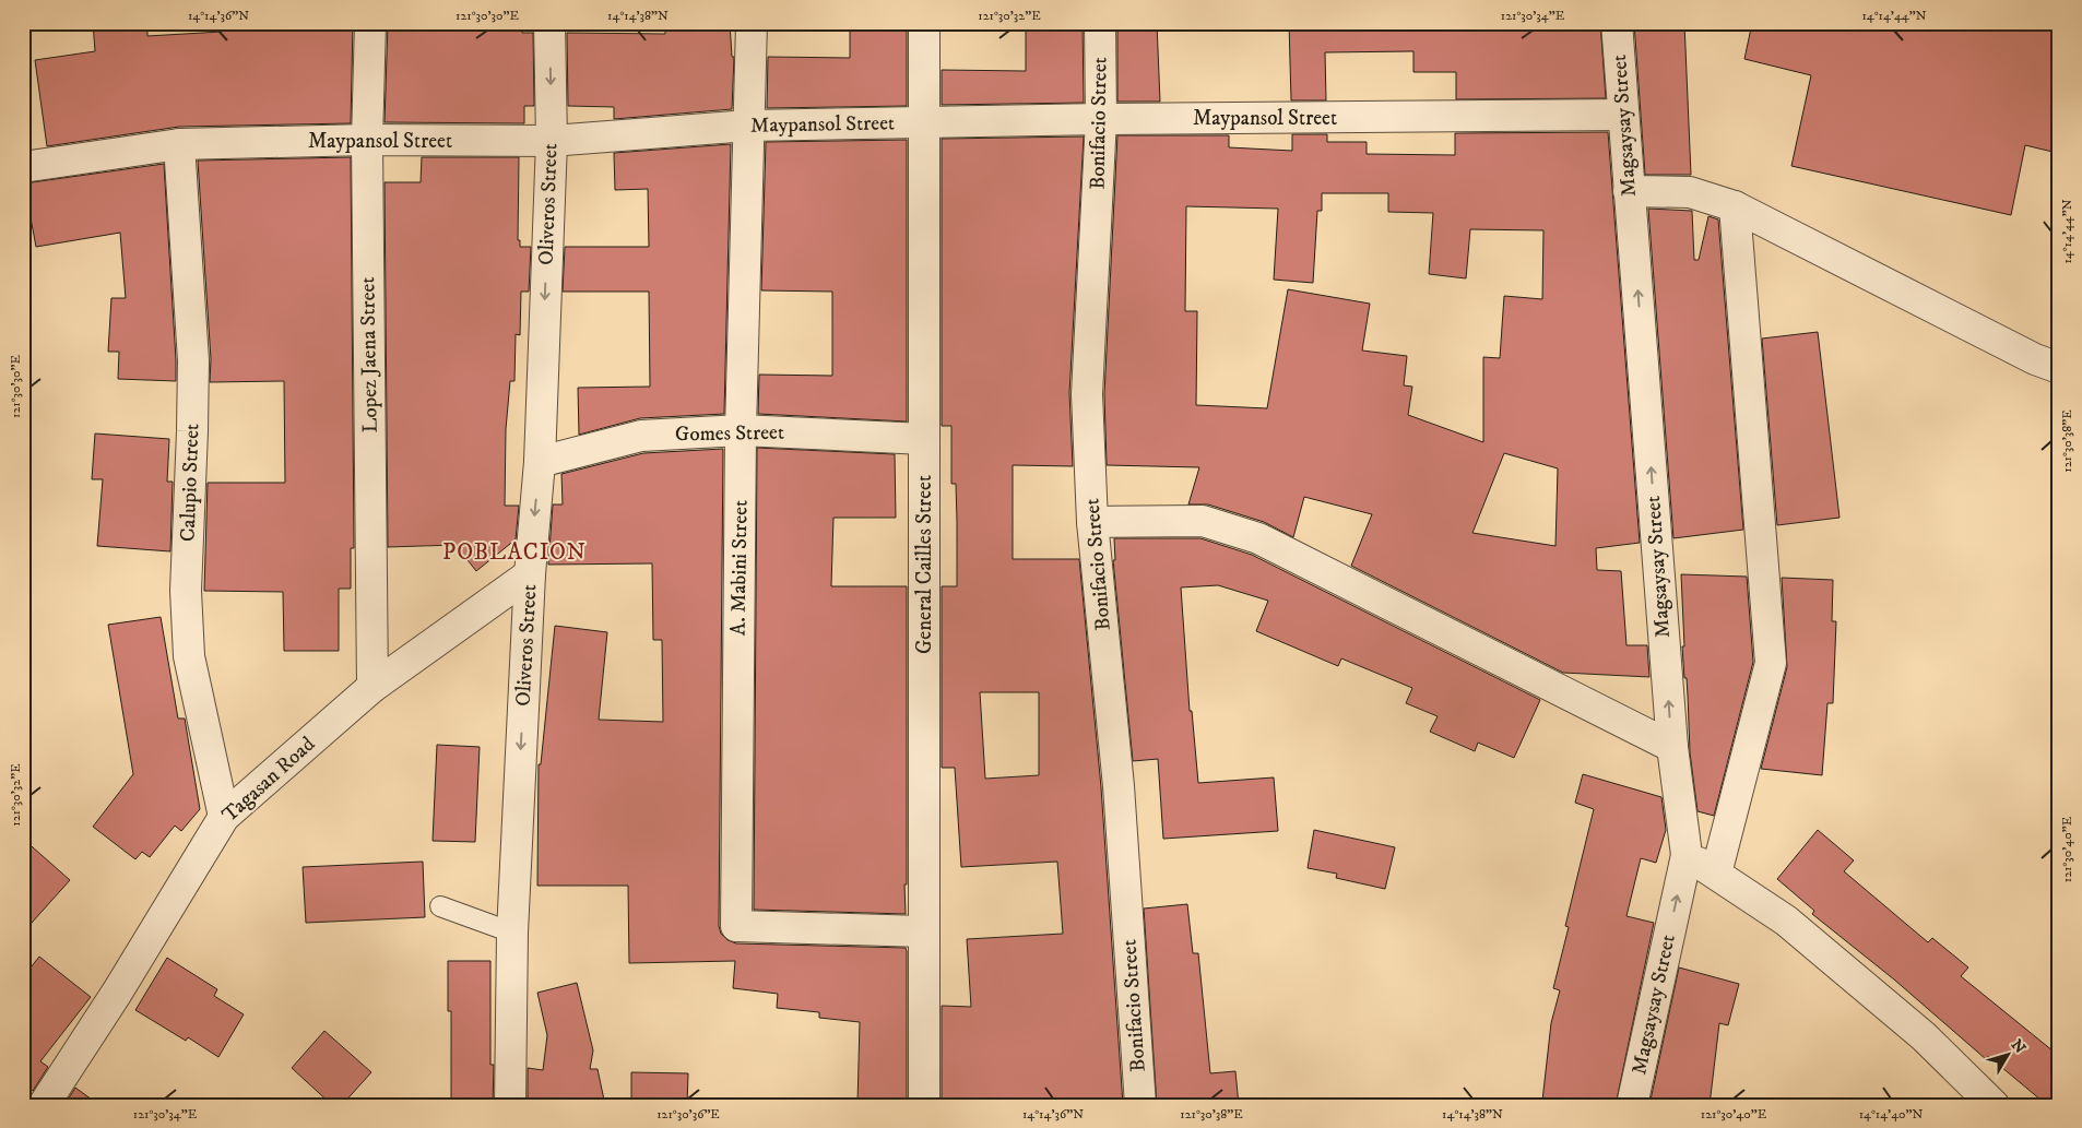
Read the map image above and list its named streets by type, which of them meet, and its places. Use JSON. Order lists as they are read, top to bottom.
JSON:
{
  "streets": {
    "street": [
      "Maypansol Street",
      "Bonifacio Street",
      "Magsaysay Street",
      "Oliveros Street",
      "Lopez Jaena Street",
      "Gomes Street",
      "Calupio Street",
      "General Cailles Street",
      "A. Mabini Street",
      "Tagasan Road"
    ]
  },
  "crossings": [
    ["Maypansol Street", "Bonifacio Street"],
    ["Maypansol Street", "Magsaysay Street"],
    ["Maypansol Street", "Oliveros Street"],
    ["Maypansol Street", "Lopez Jaena Street"],
    ["Maypansol Street", "Calupio Street"],
    ["Maypansol Street", "General Cailles Street"],
    ["Maypansol Street", "A. Mabini Street"],
    ["Oliveros Street", "Gomes Street"],
    ["Oliveros Street", "Tagasan Road"],
    ["Lopez Jaena Street", "Tagasan Road"],
    ["Gomes Street", "General Cailles Street"],
    ["Gomes Street", "A. Mabini Street"],
    ["Calupio Street", "Tagasan Road"],
    ["General Cailles Street", "A. Mabini Street"]
  ],
  "one_way": ["Oliveros Street"],
  "districts": ["POBLACION"],
  "north": "top right",
  "coordinates": [
    "14°14'36\"N",
    "121°30'30\"E",
    "14°14'38\"N",
    "121°30'32\"E",
    "121°30'34\"E",
    "14°14'44\"N",
    "121°30'38\"E",
    "121°30'40\"E",
    "121°30'36\"E",
    "14°14'40\"N"
  ]
}
